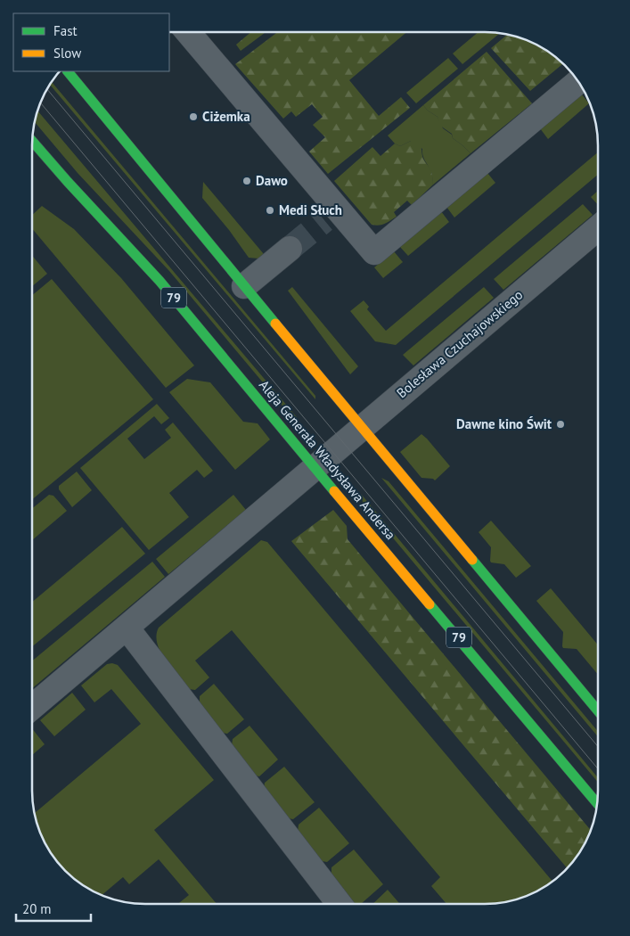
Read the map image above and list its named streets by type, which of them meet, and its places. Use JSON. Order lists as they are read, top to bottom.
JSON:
{
  "streets": {
    "main road": ["79", "Aleja Generała Władysława Andersa"],
    "street": ["Bolesława Czuchajowskiego"]
  },
  "crossings": [
    ["Bolesława Czuchajowskiego", "Aleja Generała Władysława Andersa"]
  ],
  "places": [
    "Ciżemka",
    "Dawo",
    "Medi Słuch",
    "Dawne kino Świt"
  ],
  "legend": ["Fast", "Slow"],
  "scale_bar": "20 m"
}
